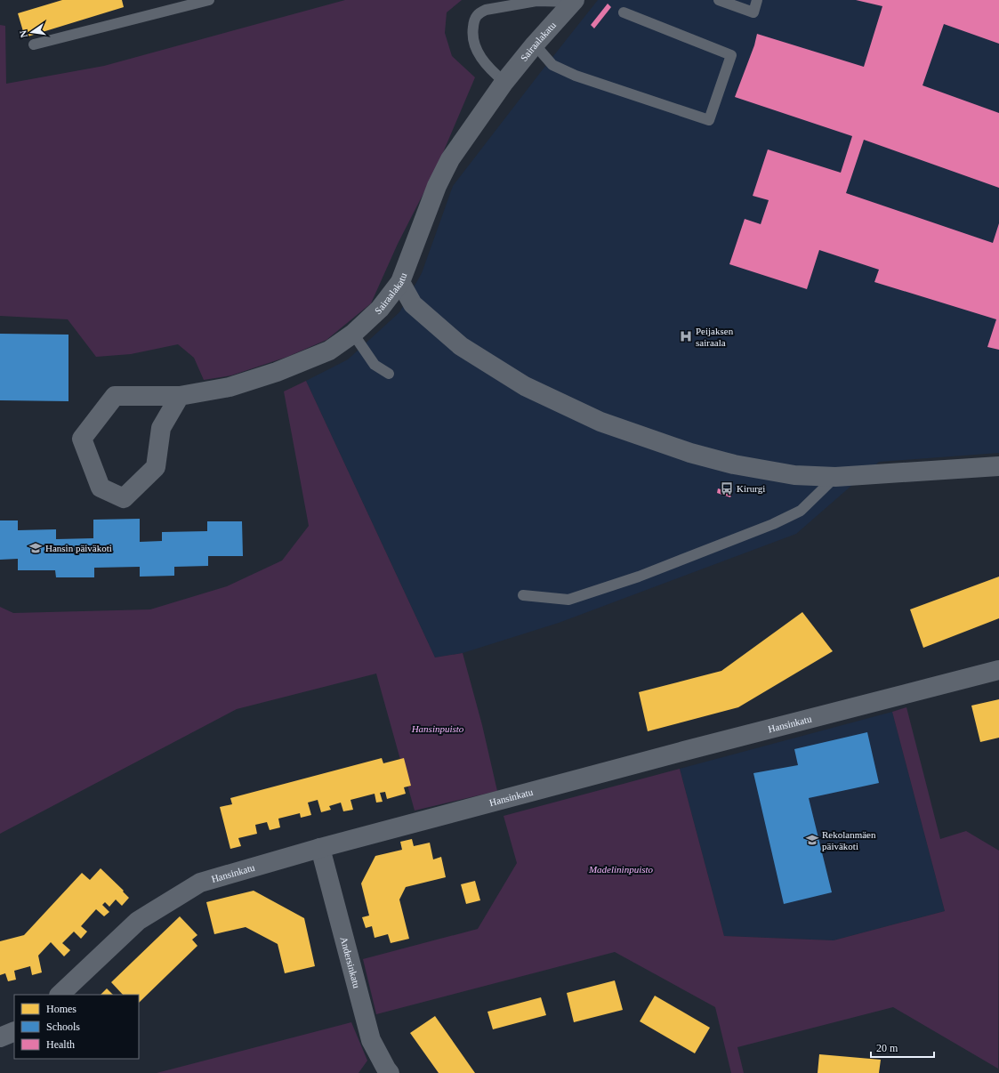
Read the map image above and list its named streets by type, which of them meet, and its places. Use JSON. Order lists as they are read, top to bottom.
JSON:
{
  "streets": {
    "street": ["Sairaalakatu", "Hansinkatu", "Andersinkatu"]
  },
  "crossings": [
    ["Hansinkatu", "Andersinkatu"]
  ],
  "parks": ["Hansinpuisto", "Madelininpuisto"],
  "places": {
    "hospital": ["Peijaksen sairaala"],
    "bus stop": ["Kirurgi"],
    "school or university": ["Hansin päiväkoti", "Rekolanmäen päiväkoti"]
  },
  "legend": ["Homes", "Schools", "Health"],
  "scale_bar": "20 m",
  "north": "left"
}
